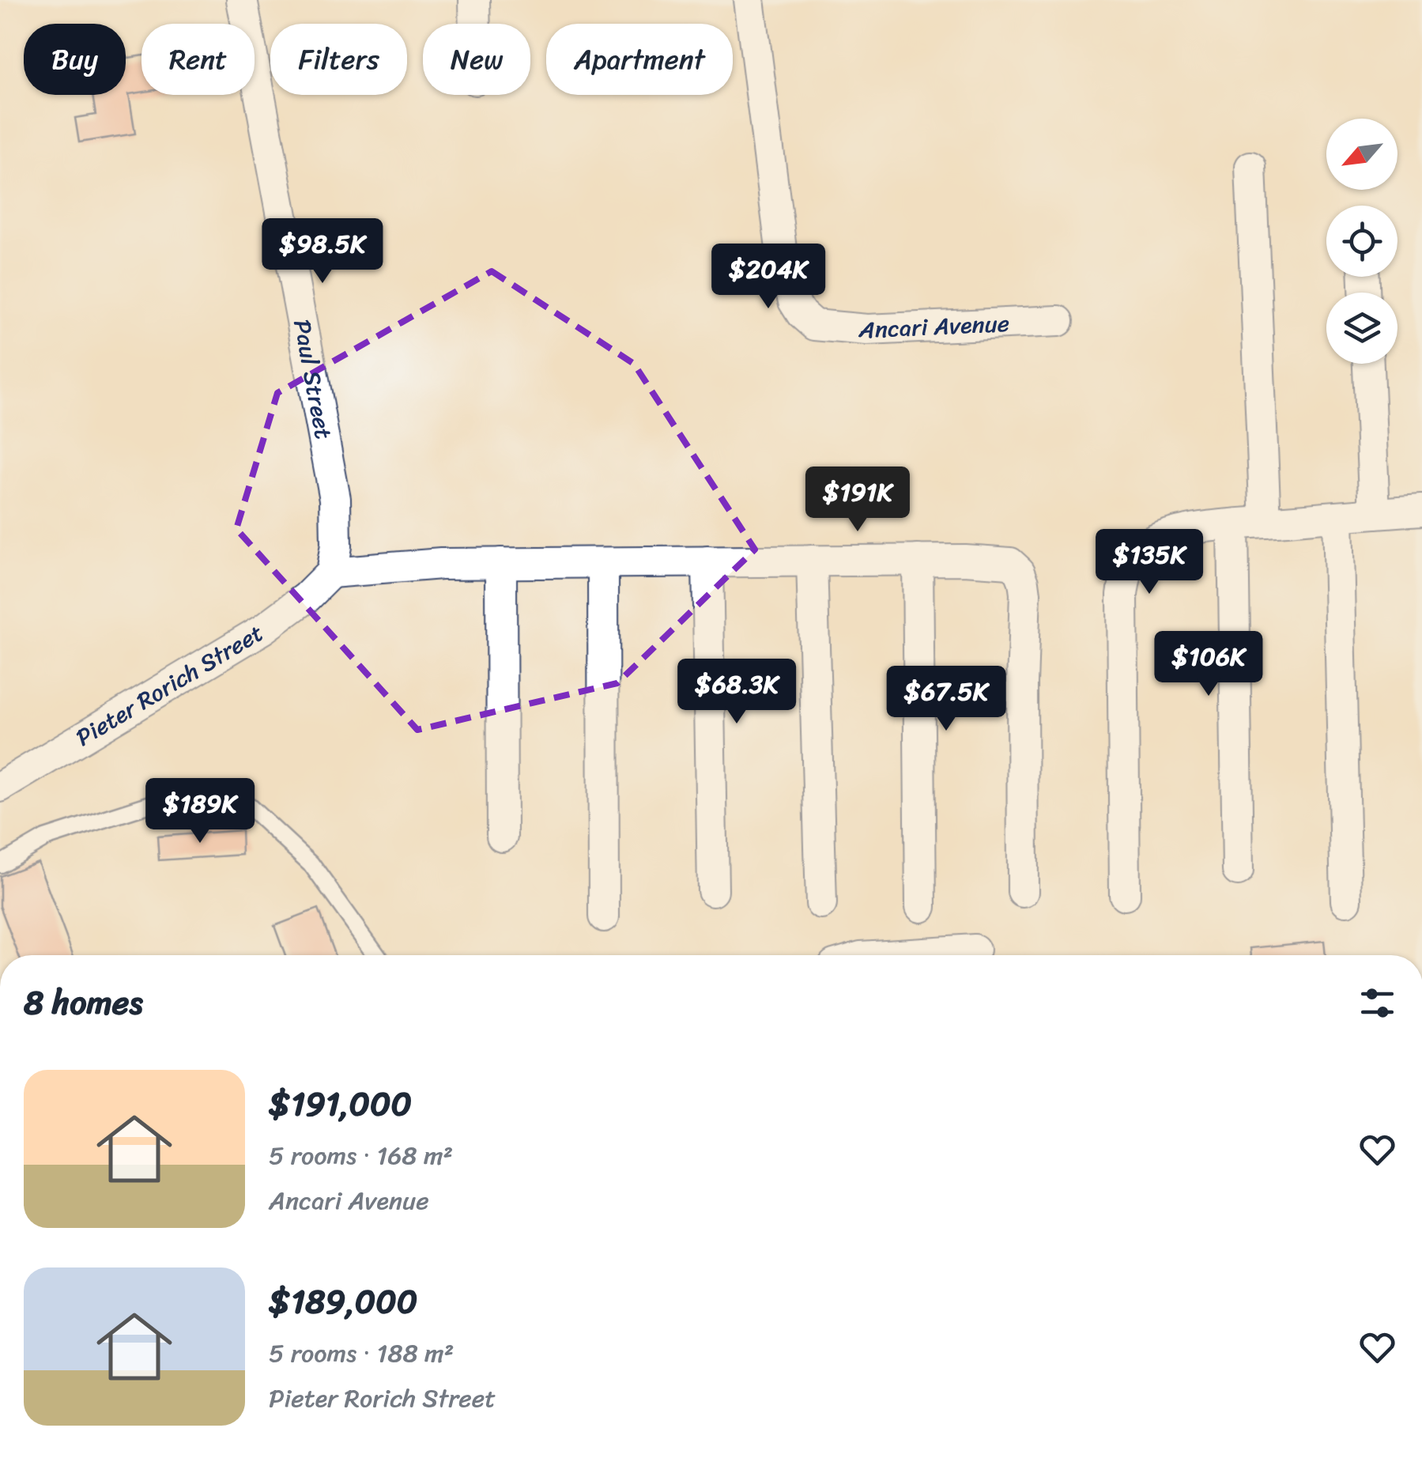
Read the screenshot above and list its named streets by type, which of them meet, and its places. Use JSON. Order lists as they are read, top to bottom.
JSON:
{
  "streets": {
    "street": ["Ancari Avenue", "Paul Street", "Pieter Rorich Street"]
  },
  "crossings": [
    ["Paul Street", "Pieter Rorich Street"]
  ],
  "north": "bottom left",
  "page": {
    "chip": [
      "Buy",
      "Rent",
      "Filters",
      "New",
      "Apartment"
    ],
    "price": [
      "$98.5K",
      "$204K",
      "$191K",
      "$135K",
      "$106K",
      "$68.3K",
      "$67.5K",
      "$189K"
    ],
    "heading": "8 homes",
    "list": [
      {
        "name": "$191,000",
        "note": "5 rooms · 168 m² · Ancari Avenue"
      },
      {
        "name": "$189,000",
        "note": "5 rooms · 188 m² · Pieter Rorich Street"
      }
    ]
  }
}
